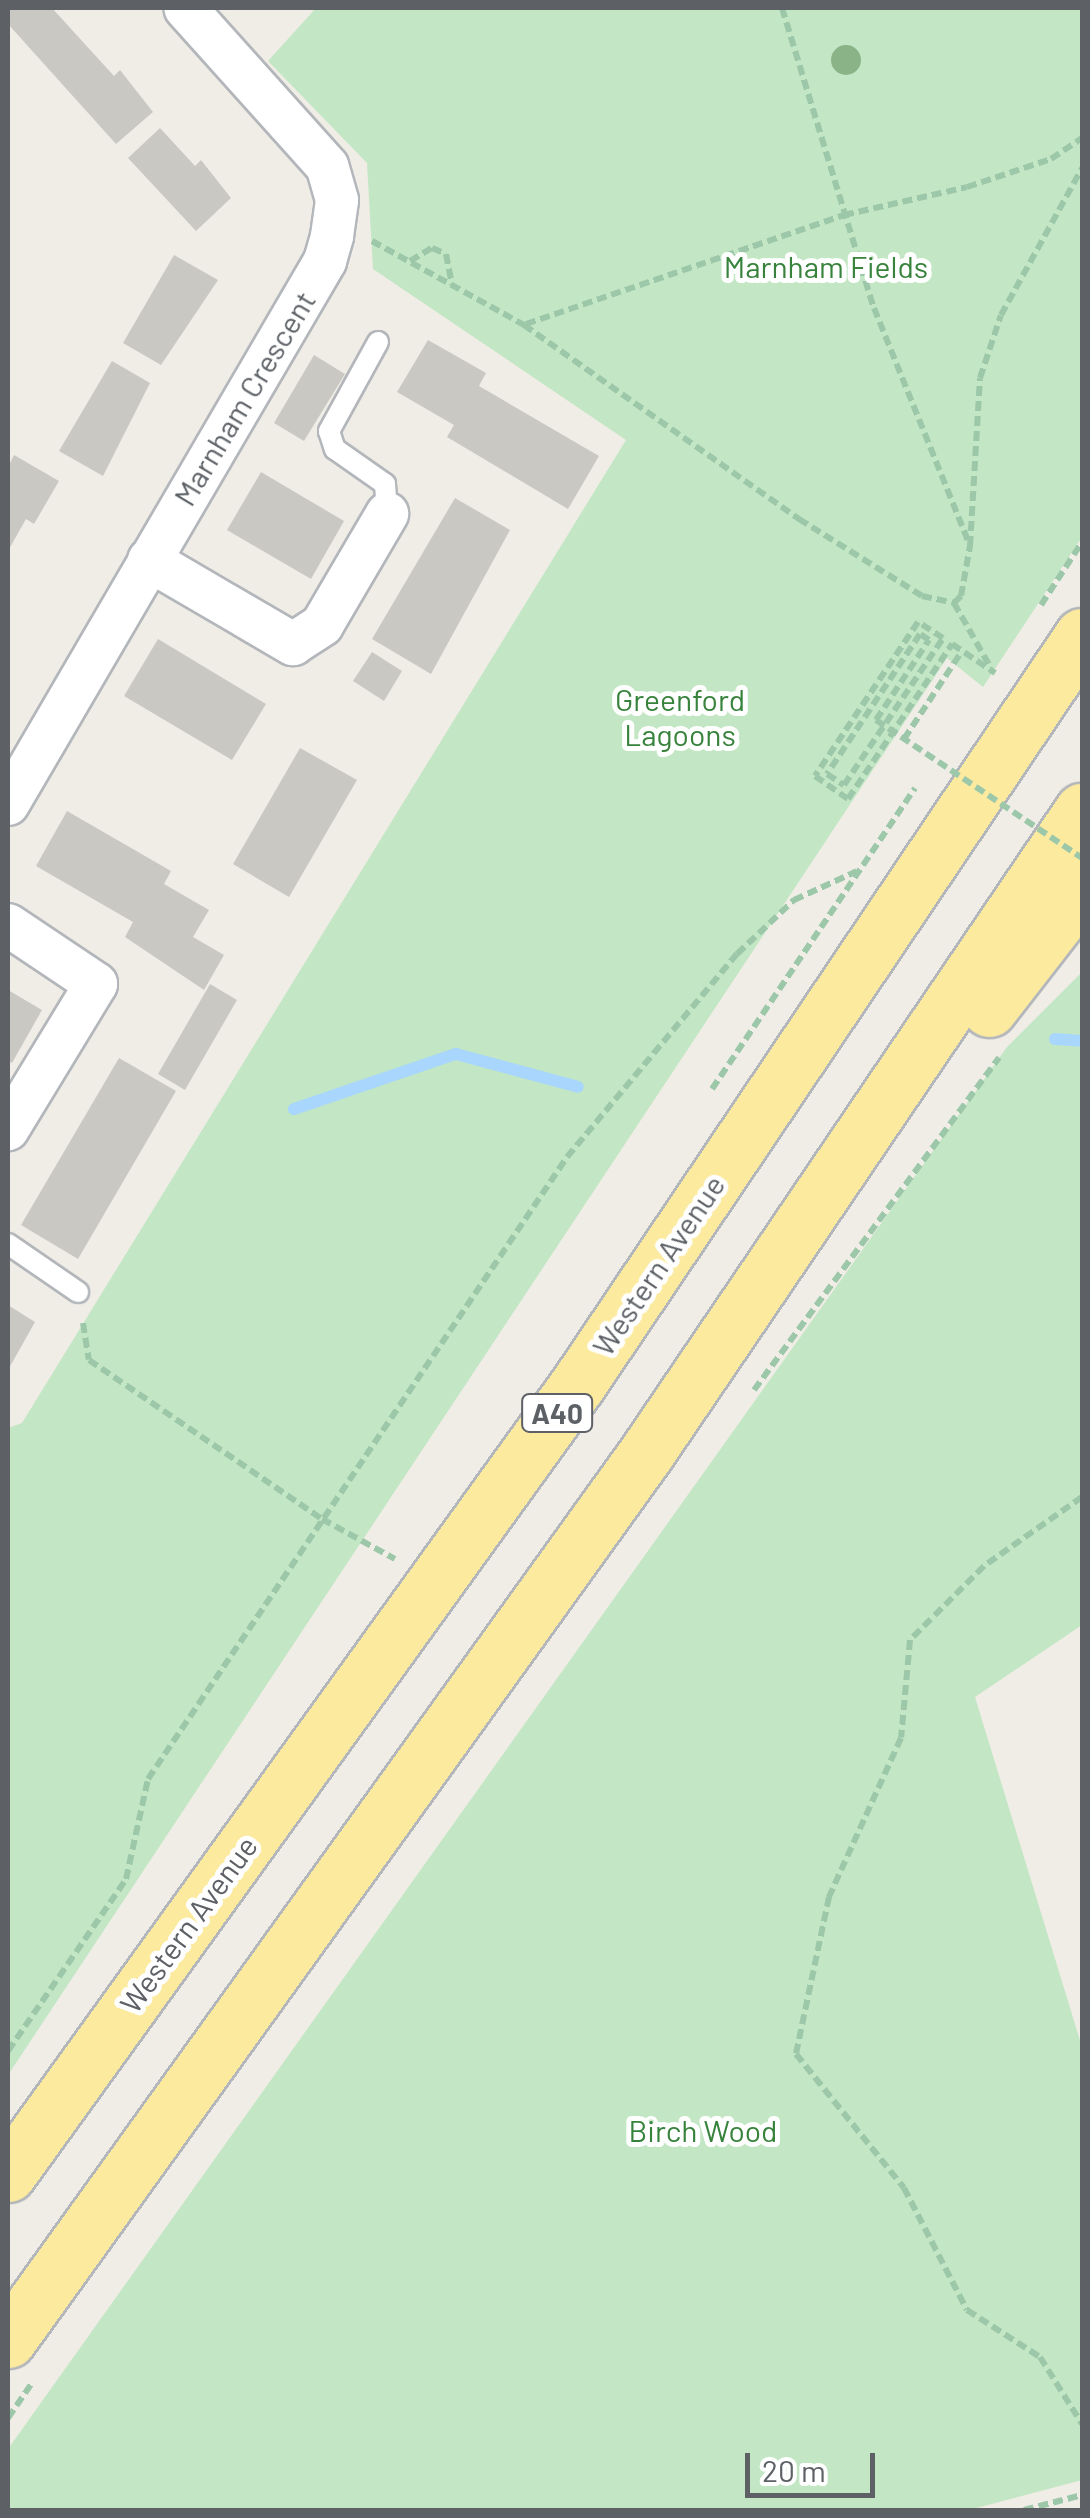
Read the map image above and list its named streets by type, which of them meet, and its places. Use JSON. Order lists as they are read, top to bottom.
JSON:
{
  "streets": {
    "highway": ["Western Avenue", "A40"],
    "street": ["Marnham Crescent"]
  },
  "parks": ["Marnham Fields", "Greenford Lagoons", "Birch Wood"],
  "scale_bar": "20 m"
}
